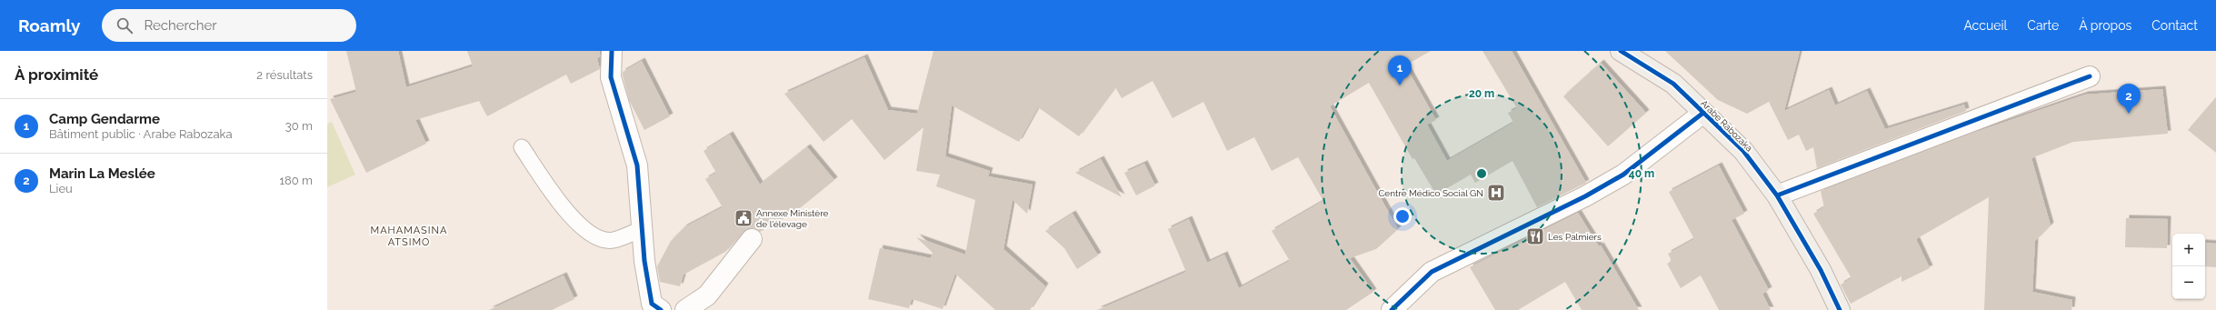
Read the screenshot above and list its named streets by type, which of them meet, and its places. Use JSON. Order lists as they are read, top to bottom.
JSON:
{
  "streets": {
    "street": ["Arabe Rabozaka"]
  },
  "districts": ["MAHAMASINA ATSIMO"],
  "places": {
    "hospital": ["Centre Médico Social GN"],
    "public building": ["Annexe Ministère de l'élevage"],
    "restaurant": ["Les Palmiers"]
  },
  "page": {
    "header": "Roamly",
    "search": "Rechercher",
    "nav": [
      "Accueil",
      "Carte",
      "À propos",
      "Contact"
    ],
    "heading": ["À proximité", "2 résultats"],
    "pins": ["1", "2"],
    "list": [
      {
        "mark": "1",
        "name": "Camp Gendarme",
        "note": "Bâtiment public · Arabe Rabozaka",
        "value": "30 m"
      },
      {
        "mark": "2",
        "name": "Marin La Meslée",
        "note": "Lieu",
        "value": "180 m"
      }
    ],
    "map_buttons": ["+", "−"]
  },
  "rings": ["20 m", "40 m"]
}
